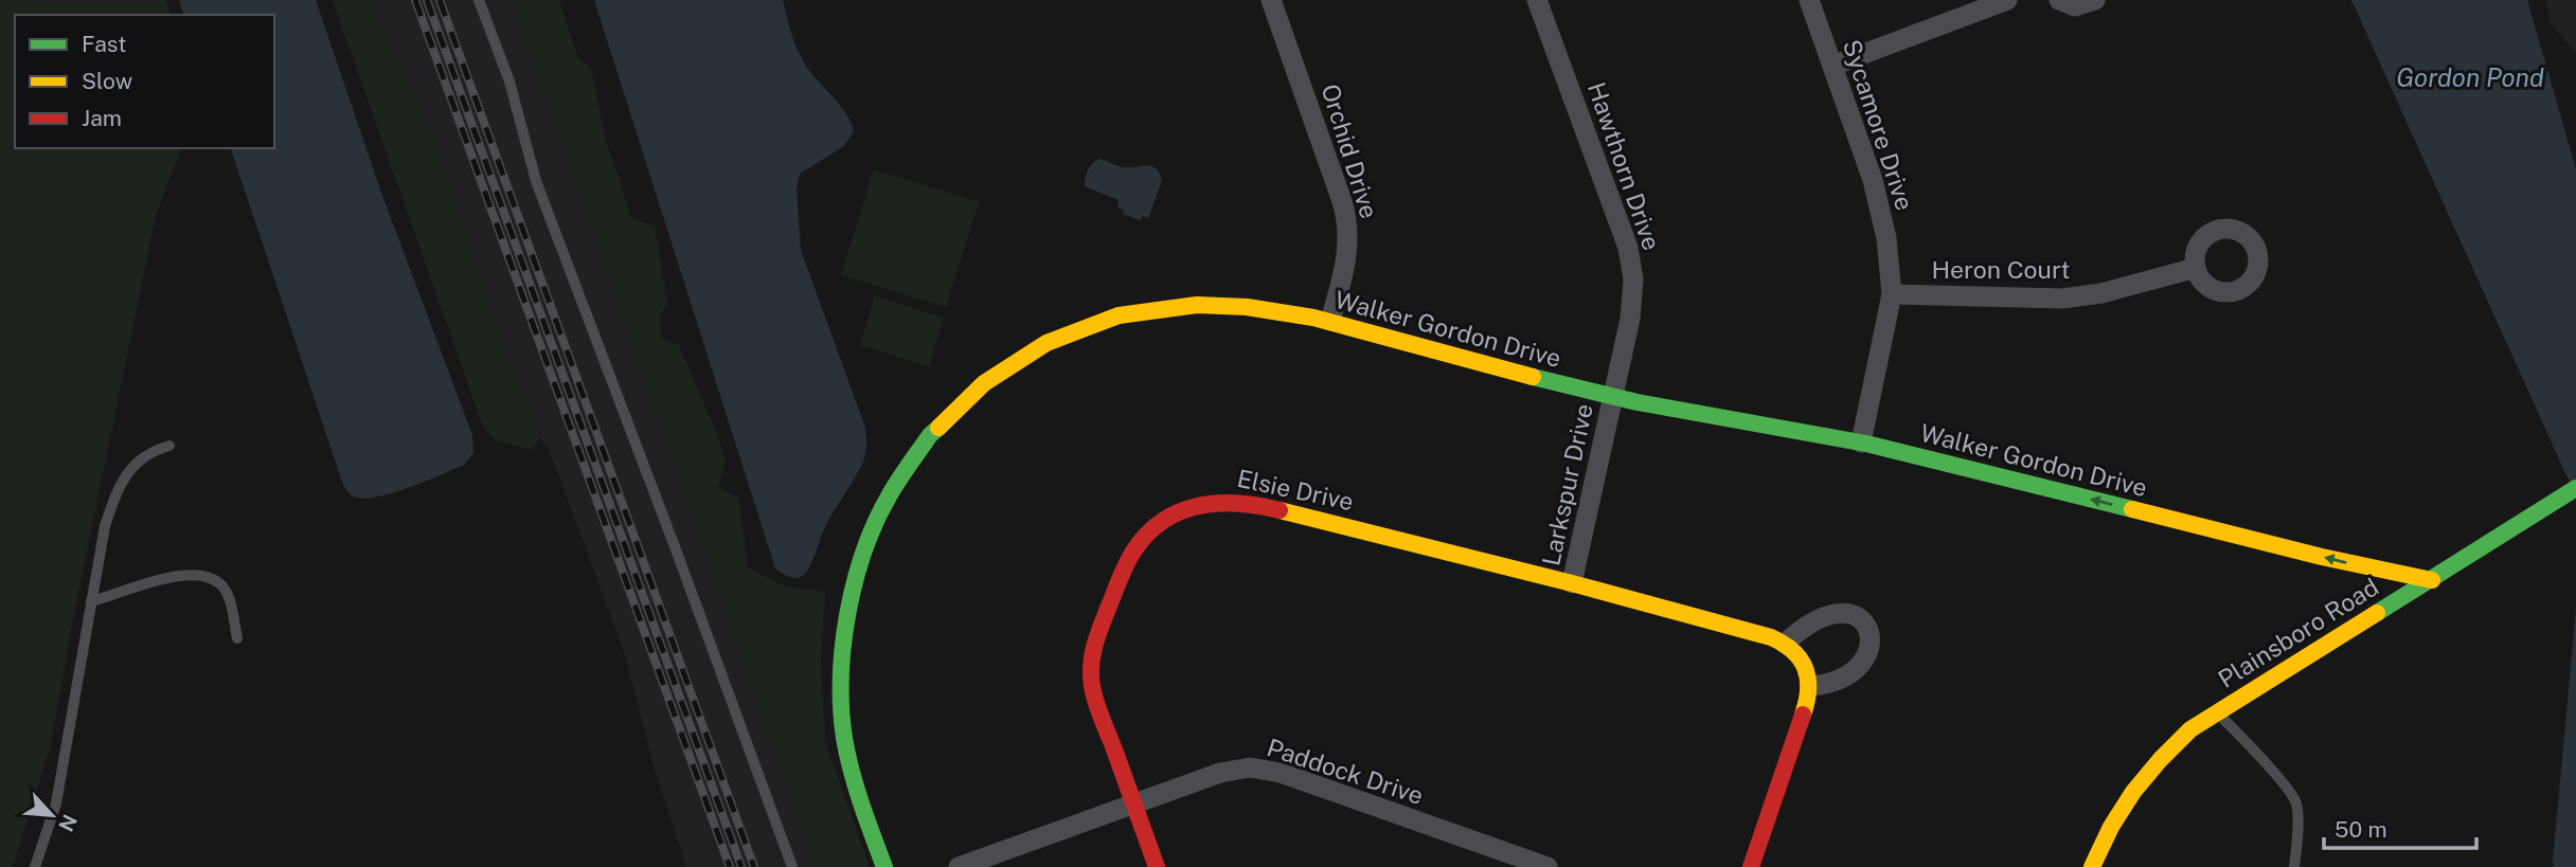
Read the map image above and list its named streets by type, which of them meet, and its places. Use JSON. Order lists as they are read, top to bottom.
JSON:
{
  "streets": {
    "street": [
      "Sycamore Drive",
      "Orchid Drive",
      "Hawthorn Drive",
      "Heron Court",
      "Walker Gordon Drive",
      "Larkspur Drive",
      "Elsie Drive",
      "Plainsboro Road",
      "Paddock Drive"
    ]
  },
  "crossings": [
    ["Sycamore Drive", "Heron Court"],
    ["Sycamore Drive", "Walker Gordon Drive"],
    ["Orchid Drive", "Walker Gordon Drive"],
    ["Hawthorn Drive", "Walker Gordon Drive"],
    ["Hawthorn Drive", "Larkspur Drive"],
    ["Walker Gordon Drive", "Larkspur Drive"],
    ["Walker Gordon Drive", "Plainsboro Road"],
    ["Larkspur Drive", "Elsie Drive"],
    ["Elsie Drive", "Paddock Drive"]
  ],
  "water": ["Gordon Pond"],
  "legend": ["Fast", "Slow", "Jam"],
  "scale_bar": "50 m",
  "north": "bottom right"
}
